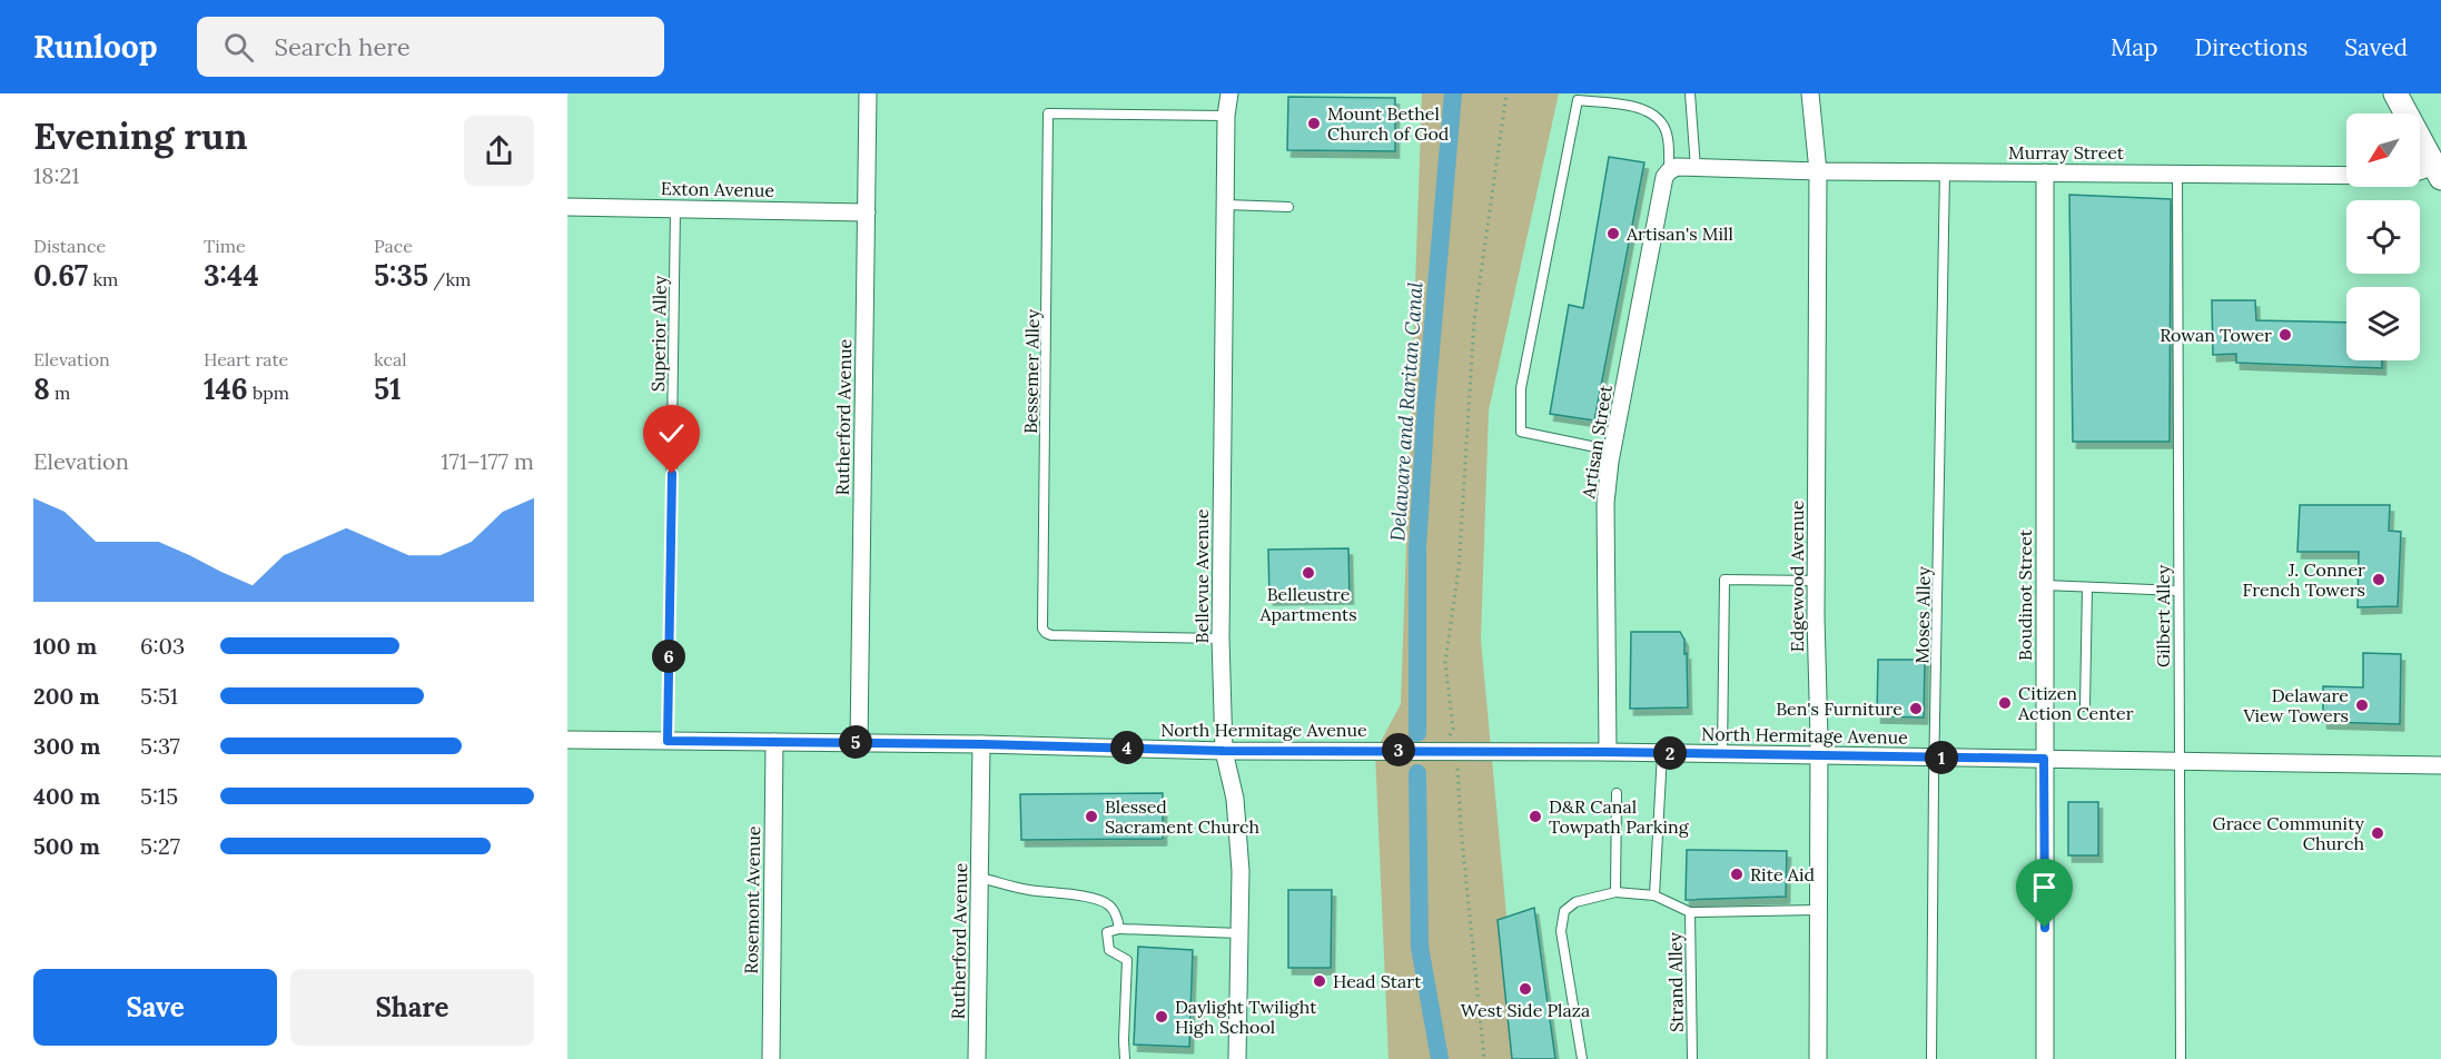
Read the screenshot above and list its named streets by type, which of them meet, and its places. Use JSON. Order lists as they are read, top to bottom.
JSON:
{
  "streets": {
    "street": [
      "Murray Street",
      "Exton Avenue",
      "Rutherford Avenue",
      "Artisan Street",
      "Bellevue Avenue",
      "Edgewood Avenue",
      "Boudinot Street",
      "North Hermitage Avenue",
      "Rosemont Avenue"
    ],
    "lane": [
      "Superior Alley",
      "Bessemer Alley",
      "Moses Alley",
      "Gilbert Alley",
      "Strand Alley"
    ]
  },
  "crossings": [
    ["Murray Street", "Edgewood Avenue"],
    ["Murray Street", "Boudinot Street"],
    ["Murray Street", "Moses Alley"],
    ["Murray Street", "Gilbert Alley"],
    ["Exton Avenue", "Superior Alley"],
    ["Exton Avenue", "Rutherford Avenue"],
    ["Superior Alley", "North Hermitage Avenue"],
    ["Bessemer Alley", "Bellevue Avenue"],
    ["Rutherford Avenue", "North Hermitage Avenue"],
    ["Artisan Street", "North Hermitage Avenue"],
    ["Bellevue Avenue", "North Hermitage Avenue"],
    ["Edgewood Avenue", "North Hermitage Avenue"],
    ["Edgewood Avenue", "Strand Alley"],
    ["Boudinot Street", "North Hermitage Avenue"],
    ["Moses Alley", "North Hermitage Avenue"],
    ["Gilbert Alley", "North Hermitage Avenue"],
    ["North Hermitage Avenue", "Rosemont Avenue"]
  ],
  "water": ["Delaware and Raritan Canal"],
  "places": [
    "Mount Bethel Church of God",
    "Artisan's Mill",
    "Rowan Tower",
    "Belleustre Apartments",
    "J. Conner French Towers",
    "Citizen Action Center",
    "Delaware View Towers",
    "Ben's Furniture",
    "Blessed Sacrament Church",
    "D&R Canal Towpath Parking",
    "Grace Community Church",
    "Rite Aid",
    "Head Start",
    "West Side Plaza",
    "Daylight Twilight High School"
  ],
  "north": "bottom left",
  "page": {
    "header": "Runloop",
    "search": "Search here",
    "nav": ["Map", "Directions", "Saved"],
    "heading": ["Evening run", "18:21"],
    "stats": [
      ["Distance", "0.67 km"],
      ["Time", "3:44"],
      ["Pace", "5:35 /km"],
      ["Elevation", "8 m"],
      ["Heart rate", "146 bpm"],
      ["kcal", "51"]
    ],
    "chart": ["Elevation", "171–177 m"],
    "list": [
      {
        "name": "100 m",
        "note": "6:03"
      },
      {
        "name": "200 m",
        "note": "5:51"
      },
      {
        "name": "300 m",
        "note": "5:37"
      },
      {
        "name": "400 m",
        "note": "5:15"
      },
      {
        "name": "500 m",
        "note": "5:27"
      }
    ],
    "pins": [
      "6",
      "5",
      "4",
      "3",
      "2",
      "1"
    ],
    "buttons": ["Save", "Share"]
  }
}
